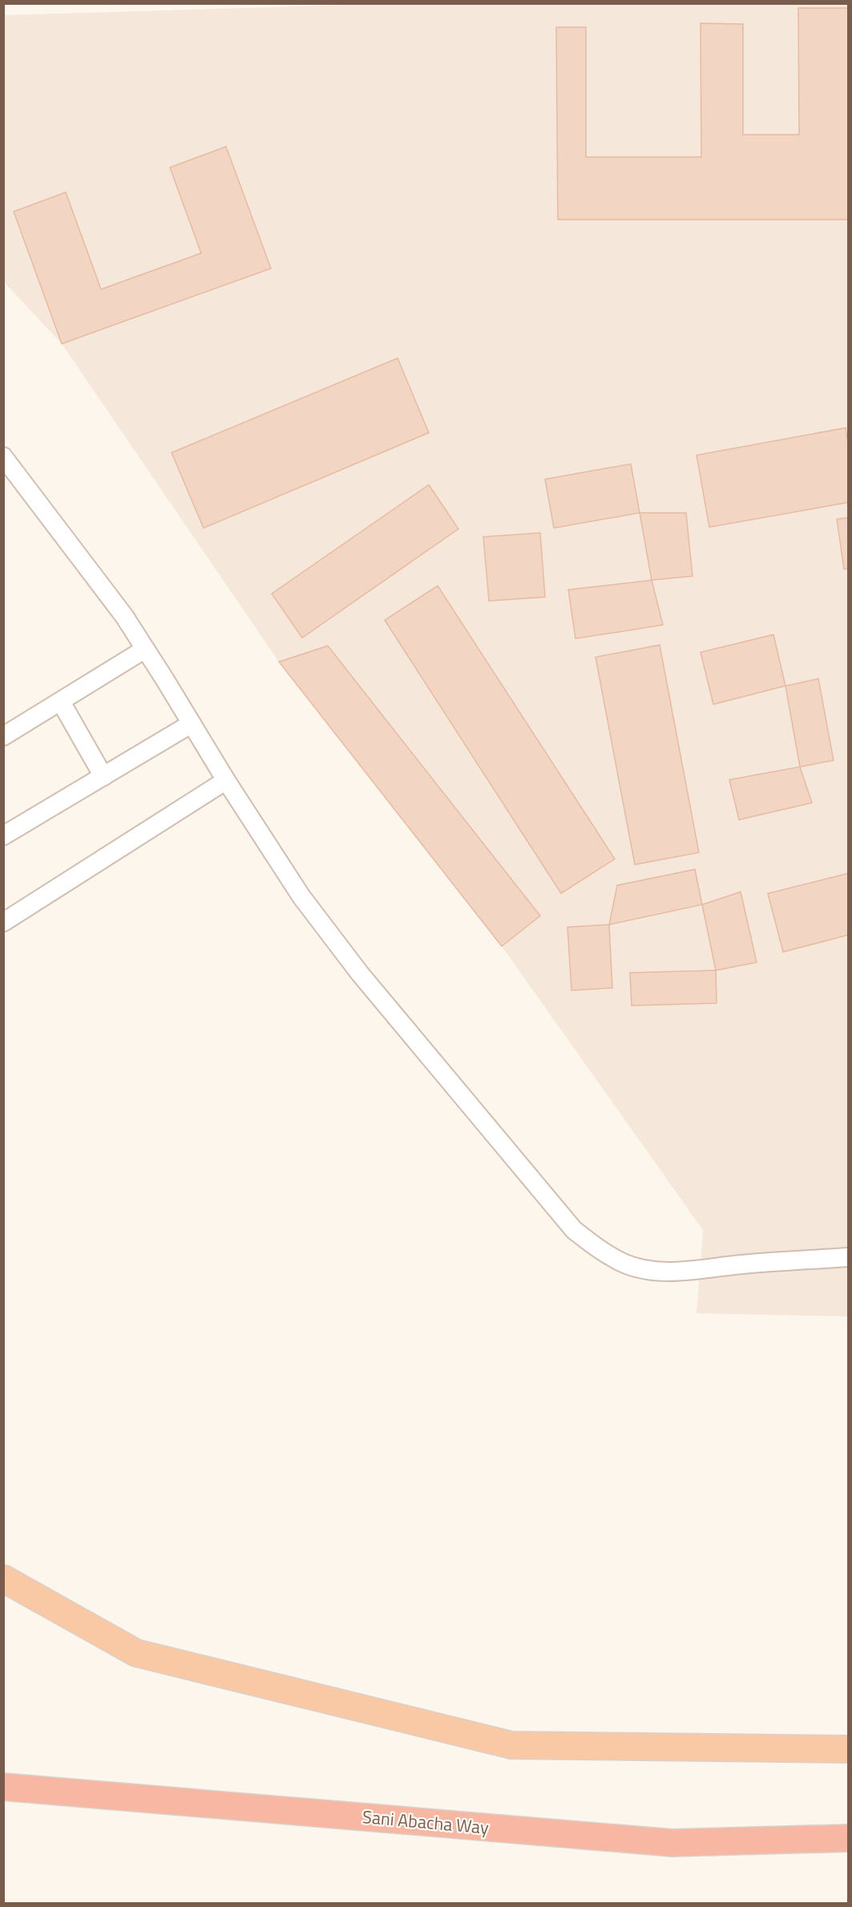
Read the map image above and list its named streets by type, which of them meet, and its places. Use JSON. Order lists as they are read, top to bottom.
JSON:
{
  "streets": {
    "highway": ["Sani Abacha Way"]
  }
}
